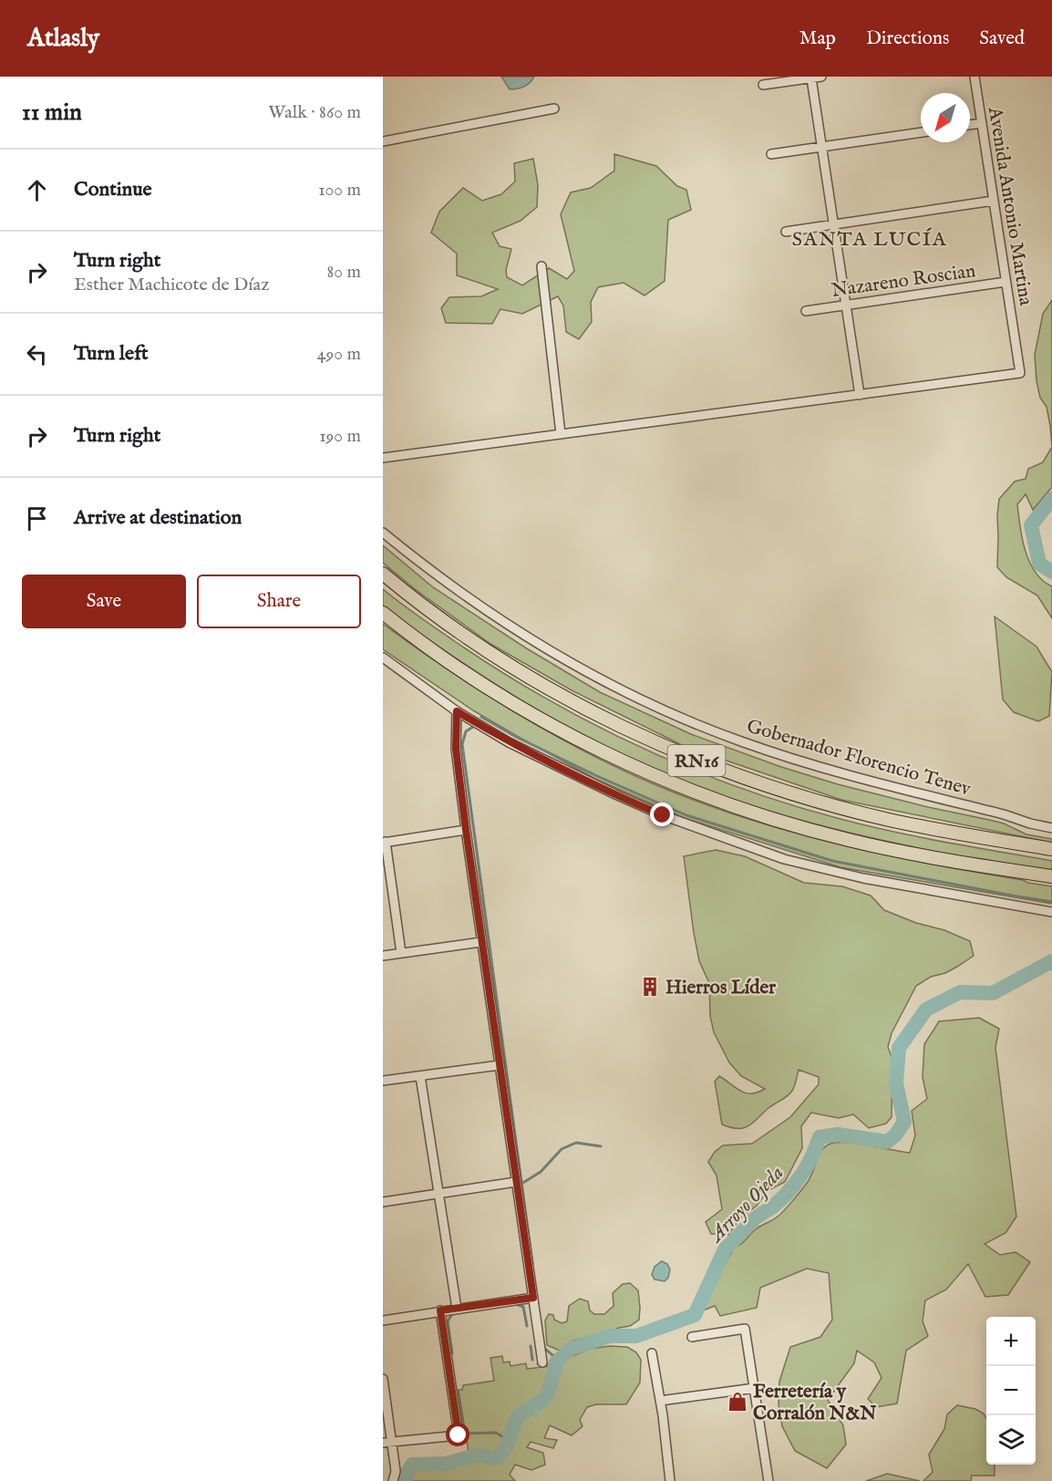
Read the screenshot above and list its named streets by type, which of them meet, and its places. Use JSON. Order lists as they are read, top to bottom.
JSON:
{
  "streets": {
    "highway": ["RN16"],
    "street": ["Avenida Antonio Martina", "Nazareno Roscian", "Gobernador Florencio Tenev"]
  },
  "crossings": [
    ["Avenida Antonio Martina", "Nazareno Roscian"]
  ],
  "districts": ["SANTA LUCÍA"],
  "water": ["Arroyo Ojeda"],
  "places": {
    "building": ["Hierros Líder"],
    "shop": ["Ferretería y Corralón N&N"]
  },
  "north": "bottom left",
  "page": {
    "header": "Atlasly",
    "nav": ["Map", "Directions", "Saved"],
    "heading": ["11 min", "Walk · 860 m"],
    "list": [
      ["Continue", "100 m"],
      ["Turn right", "Esther Machicote de Díaz", "80 m"],
      ["Turn left", "490 m"],
      ["Turn right", "190 m"],
      "Arrive at destination"
    ],
    "buttons": ["Save", "Share"],
    "map_buttons": ["+", "−"]
  }
}
